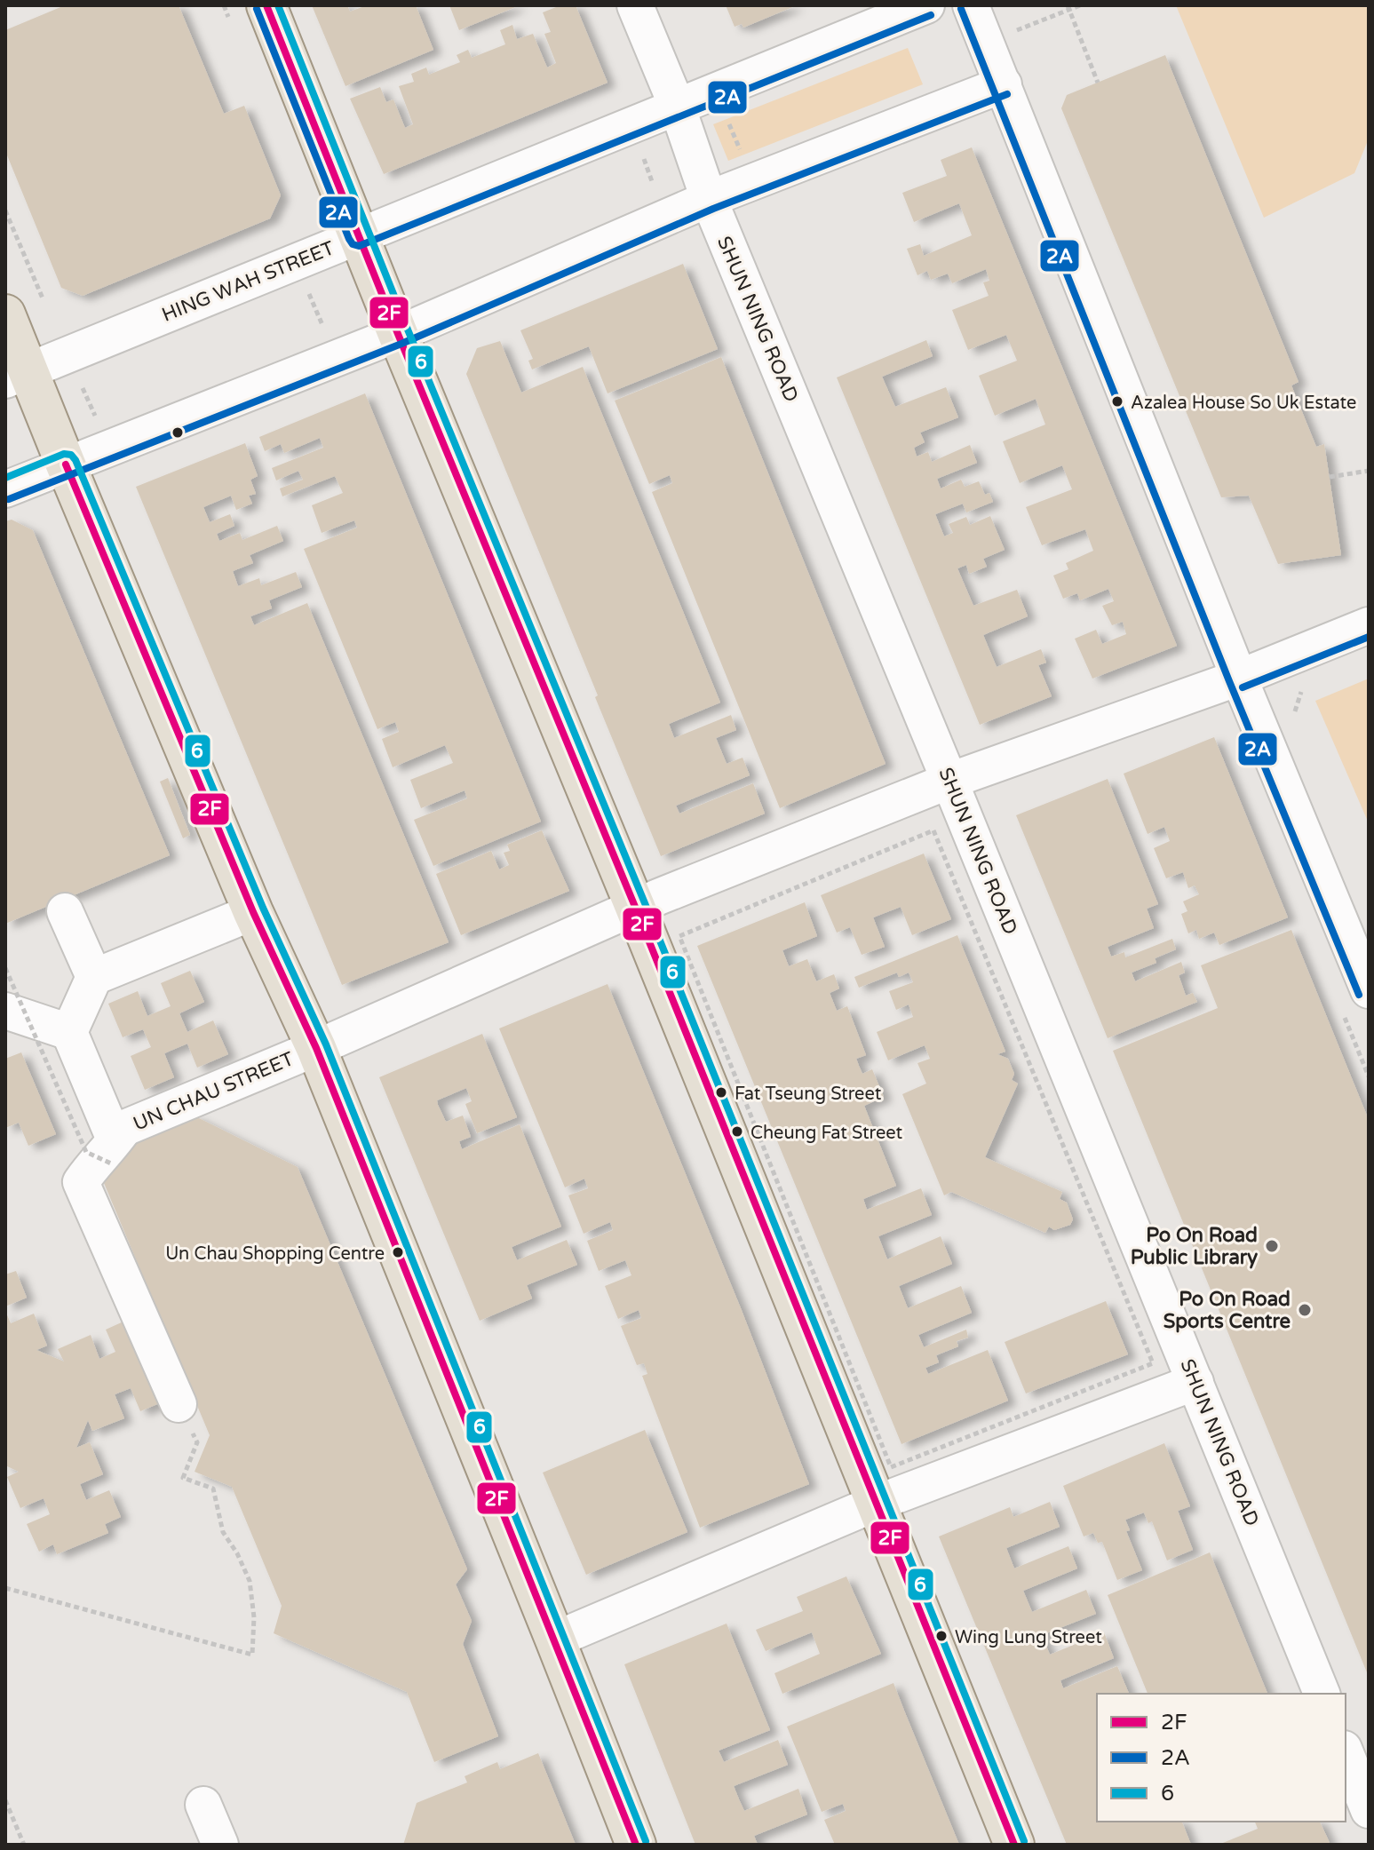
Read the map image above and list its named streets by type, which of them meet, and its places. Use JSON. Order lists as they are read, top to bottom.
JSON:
{
  "streets": {
    "main road": ["UN CHAU STREET"],
    "street": ["HING WAH STREET", "SHUN NING ROAD"]
  },
  "crossings": [
    ["HING WAH STREET", "SHUN NING ROAD"],
    ["HING WAH STREET", "UN CHAU STREET"]
  ],
  "places": [
    "Azalea House So Uk Estate",
    "Fat Tseung Street",
    "Cheung Fat Street",
    "Po On Road Public Library",
    "Un Chau Shopping Centre",
    "Po On Road Sports Centre",
    "Wing Lung Street"
  ],
  "lines": ["transit line 2F", "transit line 6", "transit line 2A"],
  "legend": ["2F", "2A", "6"]
}
